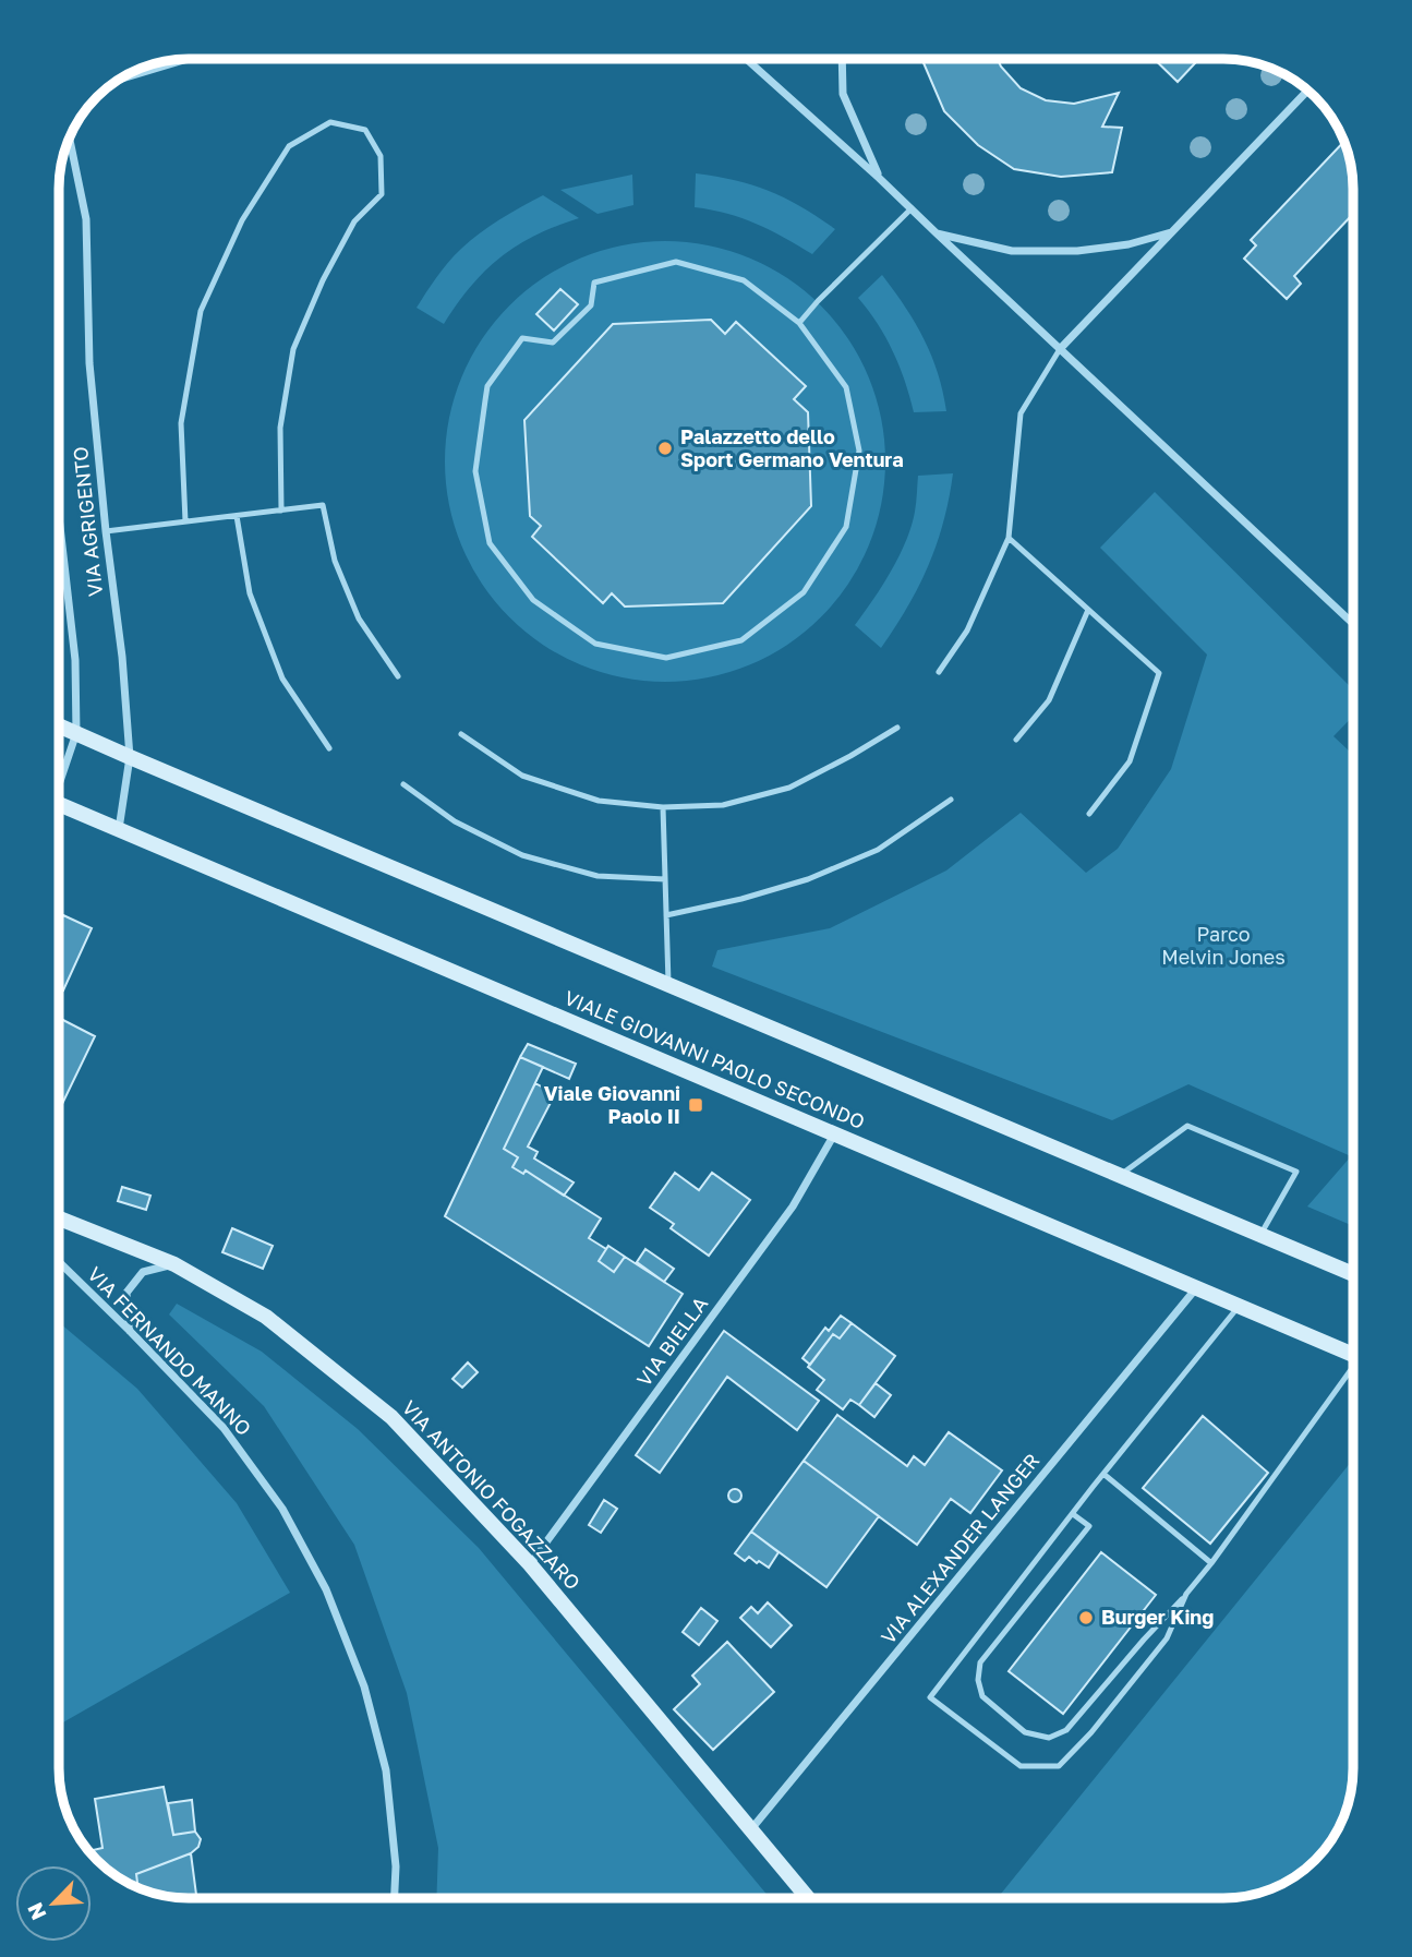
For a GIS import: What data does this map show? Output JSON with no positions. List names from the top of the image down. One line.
{"streets":{"main road":["VIALE GIOVANNI PAOLO SECONDO","VIA ANTONIO FOGAZZARO"],"street":["VIA AGRIGENTO","VIA BIELLA","VIA FERNANDO MANNO","VIA ALEXANDER LANGER"]},"crossings":[["VIA AGRIGENTO","VIALE GIOVANNI PAOLO SECONDO"],["VIALE GIOVANNI PAOLO SECONDO","VIA BIELLA"],["VIALE GIOVANNI PAOLO SECONDO","VIA ALEXANDER LANGER"],["VIA BIELLA","VIA ANTONIO FOGAZZARO"],["VIA ANTONIO FOGAZZARO","VIA ALEXANDER LANGER"]],"parks":["Parco Melvin Jones"],"places":{"other":["Palazzetto dello Sport Germano Ventura","Burger King"],"transit":["Viale Giovanni Paolo II"]},"north":"bottom left"}
